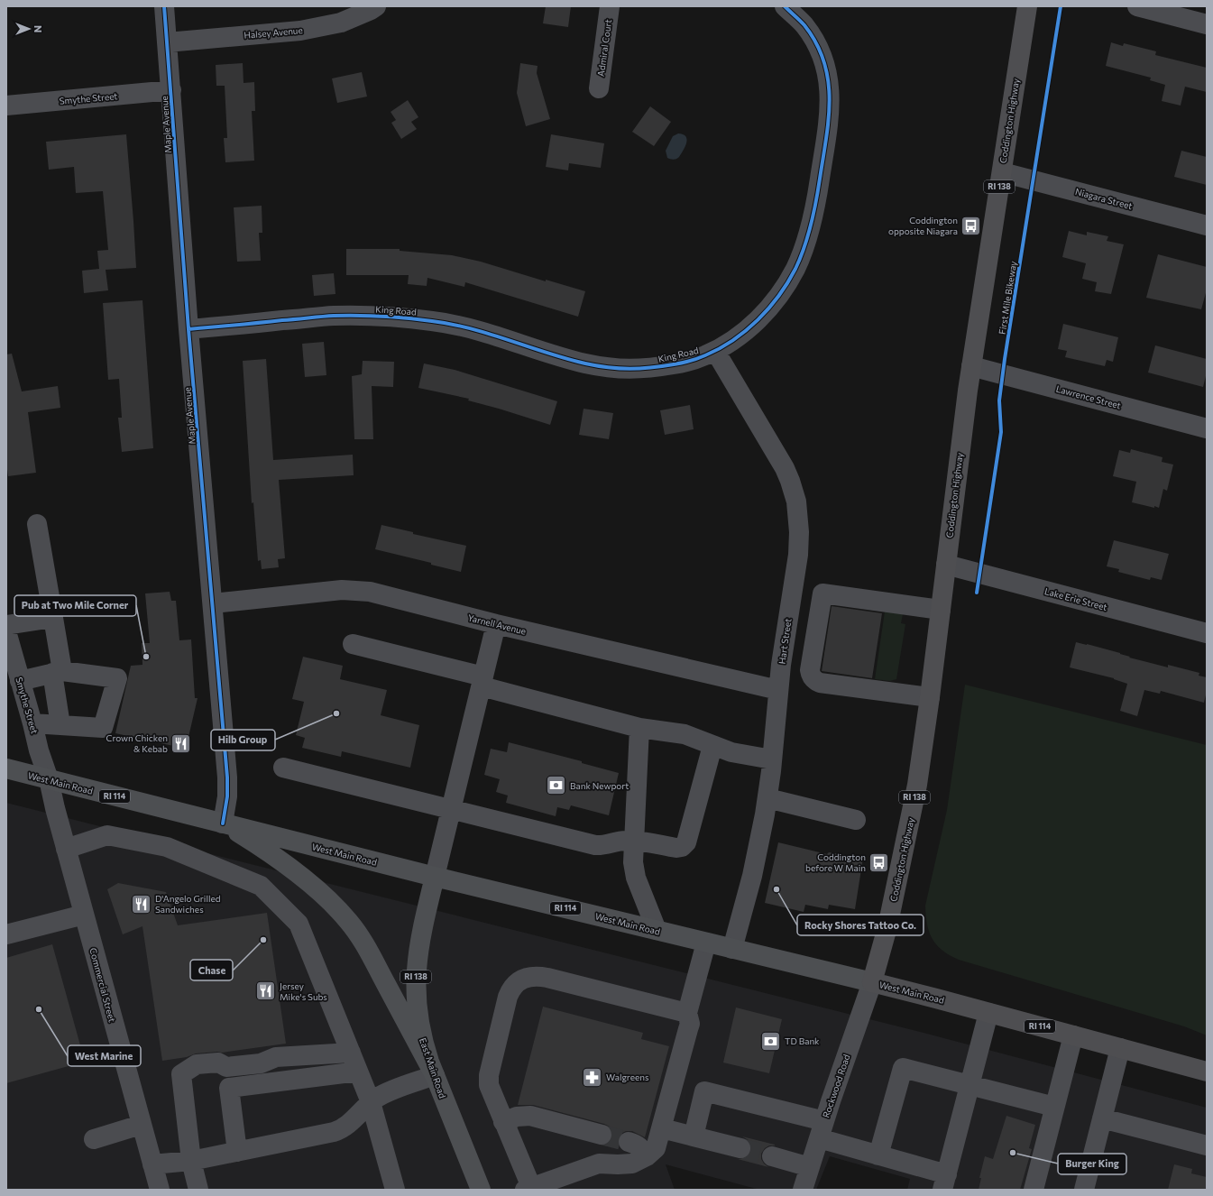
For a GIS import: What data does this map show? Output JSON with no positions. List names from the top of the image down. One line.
{"streets":{"highway":["Coddington Highway","RI 138","West Main Road","RI 114"],"main road":["East Main Road"],"street":["Halsey Avenue","Admiral Court","Smythe Street","Maple Avenue","Niagara Street","King Road","Lawrence Street","Lake Erie Street","Yarnell Avenue","Hart Street","Commercial Street","Rockwood Road"],"cycle path":["First Mile Bikeway"]},"crossings":[["Halsey Avenue","Maple Avenue"],["Smythe Street","Maple Avenue"],["Smythe Street","West Main Road"],["Smythe Street","Commercial Street"],["Coddington Highway","Niagara Street"],["Coddington Highway","Lawrence Street"],["Coddington Highway","Lake Erie Street"],["Coddington Highway","West Main Road"],["Coddington Highway","Rockwood Road"],["Maple Avenue","King Road"],["Maple Avenue","Yarnell Avenue"],["Maple Avenue","West Main Road"],["King Road","Hart Street"],["Yarnell Avenue","Hart Street"],["Hart Street","West Main Road"],["West Main Road","Commercial Street"],["West Main Road","East Main Road"],["West Main Road","Rockwood Road"]],"places":{"bus stop":["Coddington opposite Niagara","Coddington before W Main"],"other":["Pub at Two Mile Corner","Hilb Group","Rocky Shores Tattoo Co.","Chase","West Marine","Burger King"],"restaurant":["Crown Chicken & Kebab","D'Angelo Grilled Sandwiches","Jersey Mike's Subs"],"bank":["Bank Newport","TD Bank"],"pharmacy":["Walgreens"]},"north":"right"}
